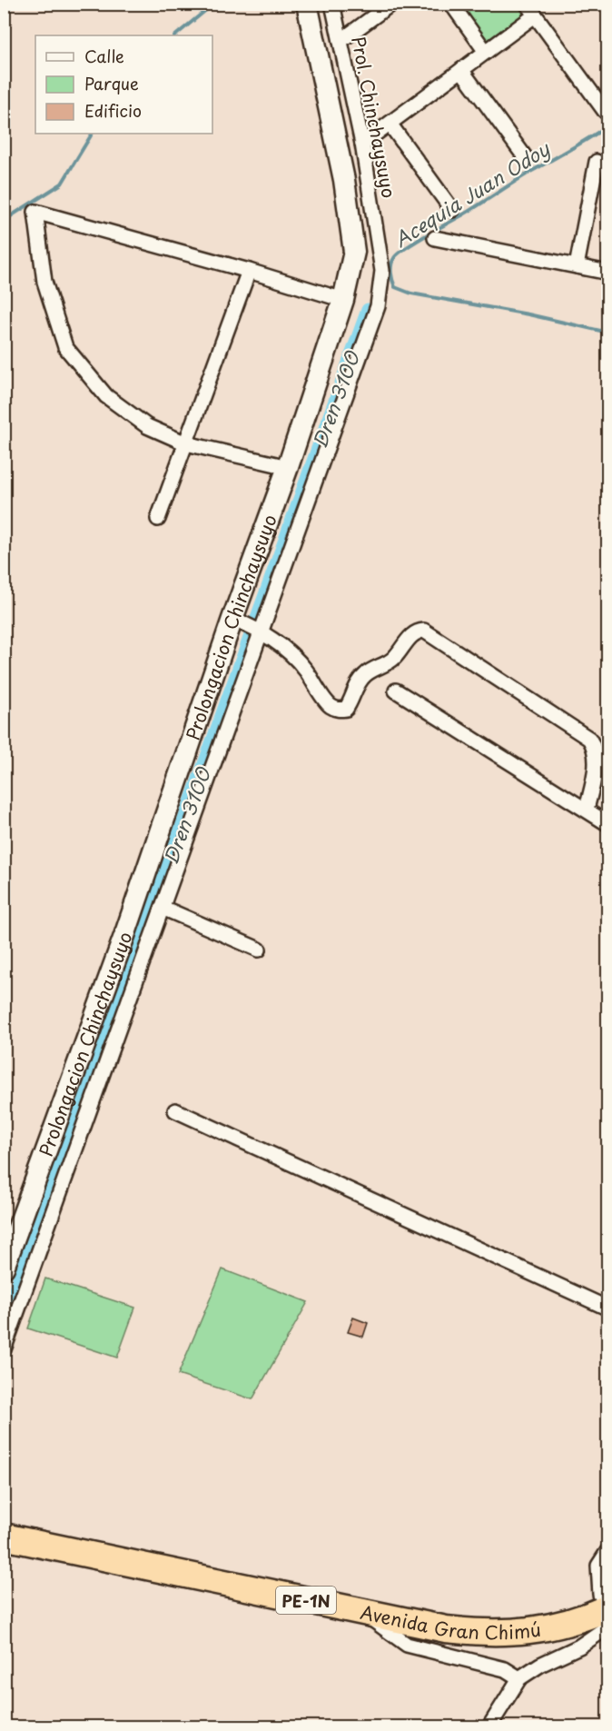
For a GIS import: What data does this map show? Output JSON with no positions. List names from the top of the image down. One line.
{"streets":{"highway":["PE-1N","Avenida Gran Chimú"],"street":["Prol. Chinchaysuyo","Prolongacion Chinchaysuyo"]},"water":["Acequia Juan Odoy","Dren 3100"],"legend":["Calle","Parque","Edificio"]}
